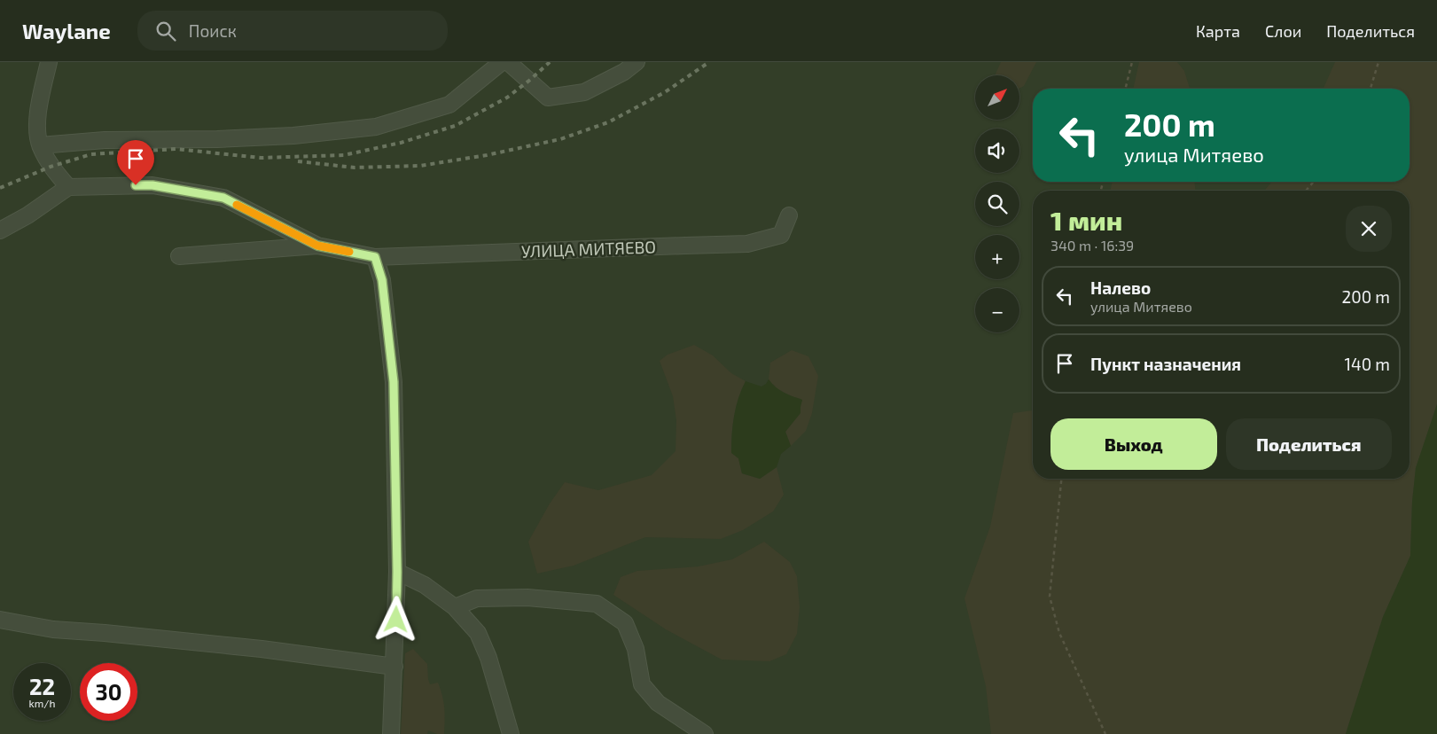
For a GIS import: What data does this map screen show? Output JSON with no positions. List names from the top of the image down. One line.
{"streets":{"street":["УЛИЦА МИТЯЕВО"]},"north":"top right","page":{"header":"Waylane","search":"Поиск","nav":["Карта","Слои","Поделиться"],"map_buttons":["+","−"],"turn":["200 m","улица Митяево"],"heading":["1 мин","340 m · 16:39"],"list":[{"name":"Налево","note":"улица Митяево","value":"200 m"},{"name":"Пункт назначения","value":"140 m"}],"buttons":["Выход","Поделиться"],"speed":"22 km/h","limit":"30"}}
